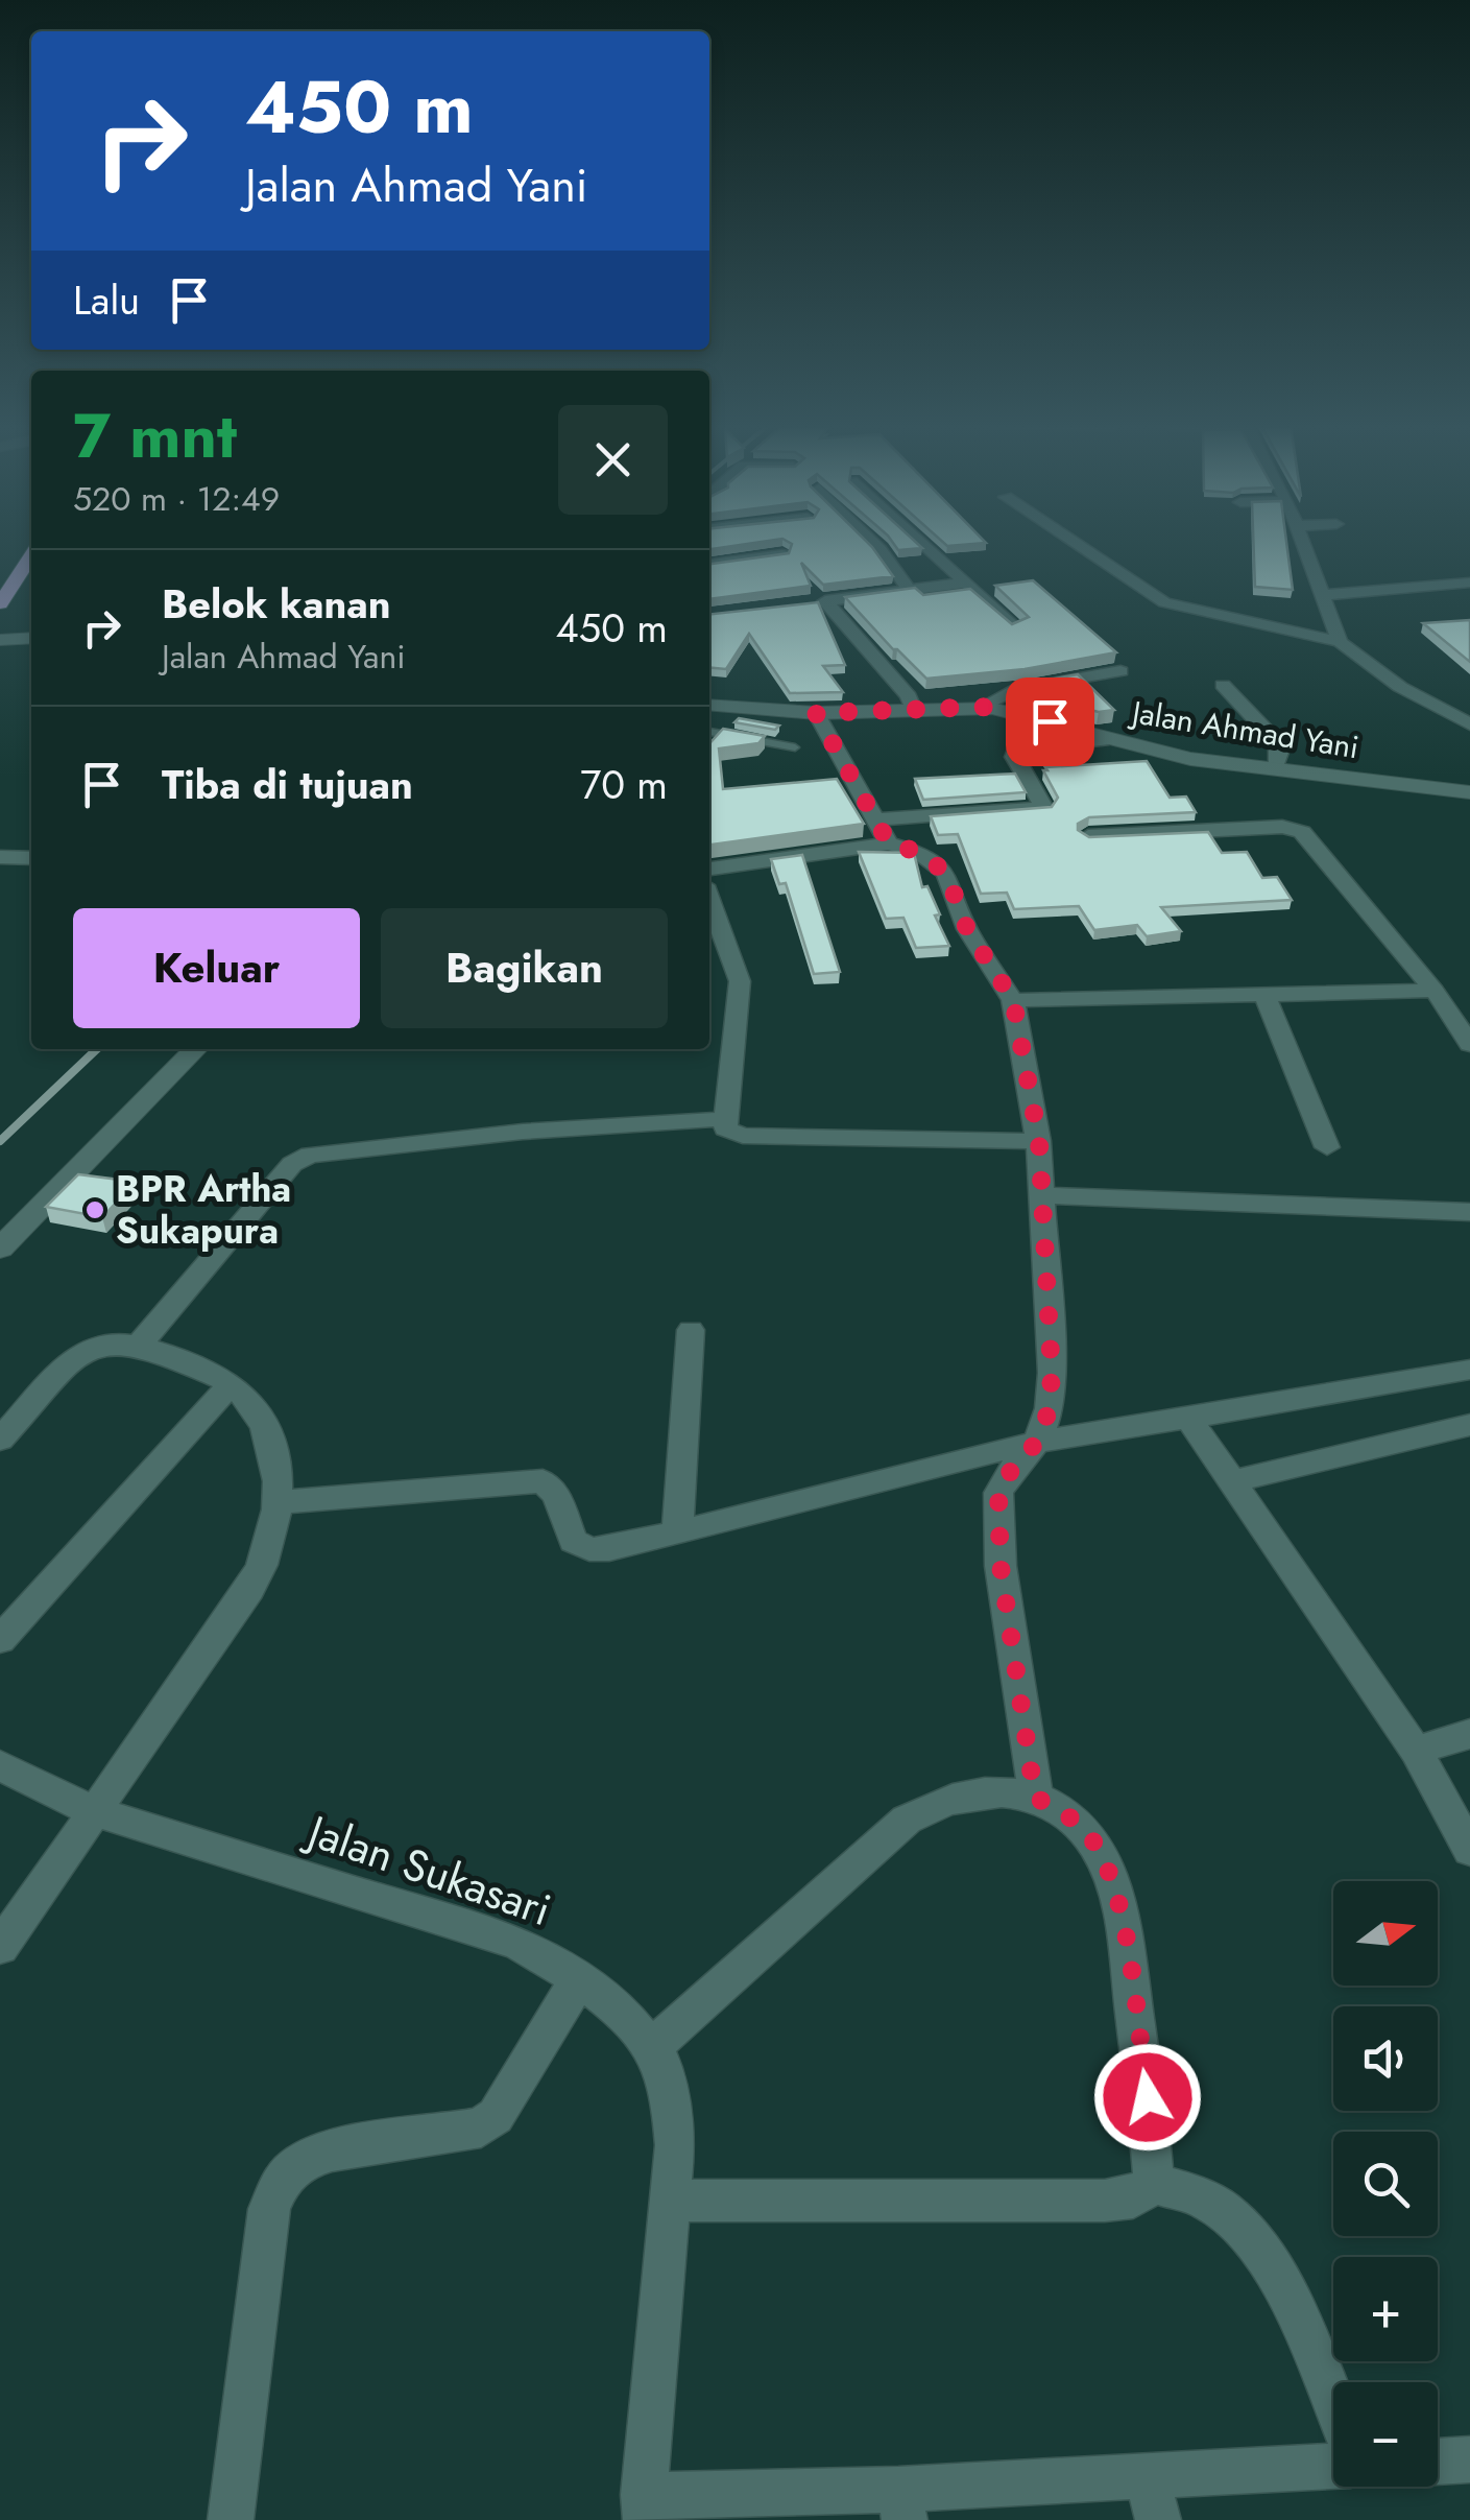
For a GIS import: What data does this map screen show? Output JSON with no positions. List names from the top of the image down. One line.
{"streets":{"street":["Jalan Ahmad Yani","Jalan Sukasari"]},"places":["BPR Artha Sukapura"],"north":"right","page":{"turn":["450 m","Jalan Ahmad Yani"],"then":"Lalu","heading":["7 mnt","520 m · 12:49"],"list":[{"name":"Belok kanan","note":"Jalan Ahmad Yani","value":"450 m"},{"name":"Tiba di tujuan","value":"70 m"}],"buttons":["Keluar","Bagikan"],"map_buttons":["+","−"]}}
